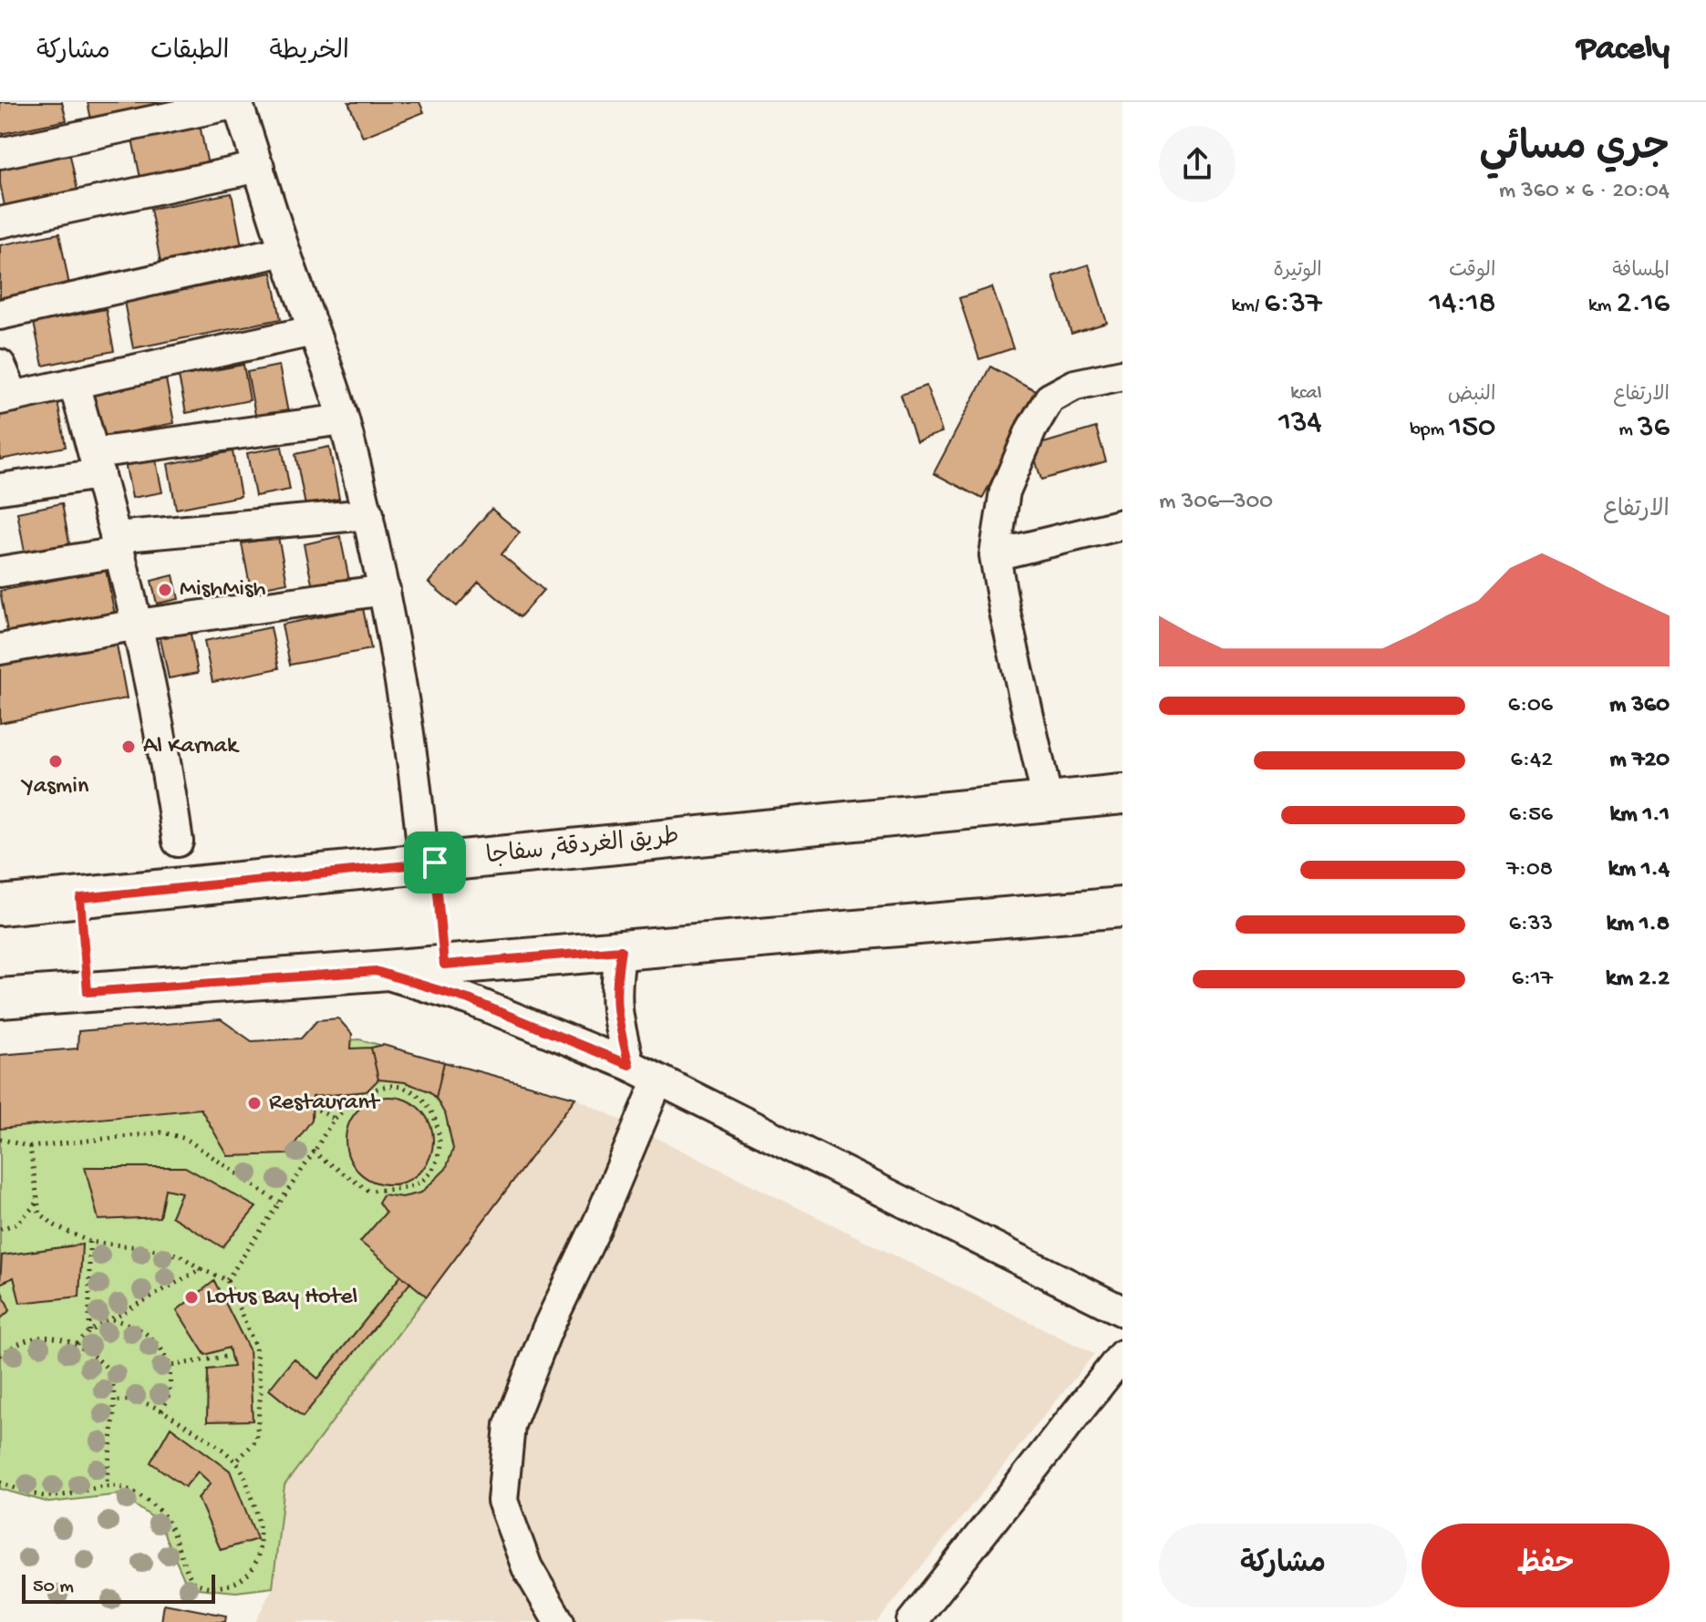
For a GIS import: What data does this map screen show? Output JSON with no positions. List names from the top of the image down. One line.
{"streets":{"main road":["طريق الغردقة, سفاجا"]},"places":["MishMish","Al Karnak","Yasmin","Restaurant","Lotus Bay Hotel"],"scale_bar":"50 m","page":{"header":"Pacely","nav":["الخريطة","الطبقات","مشاركة"],"heading":["جري مسائي","20:04 · 6 × 360 m"],"stats":[["المسافة","2.16 km"],["الوقت","14:18"],["الوتيرة","6:37 /km"],["الارتفاع","36 m"],["النبض","150 bpm"],["kcal","134"]],"chart":["الارتفاع","300–306 m"],"list":[{"name":"360 m","note":"6:06"},{"name":"720 m","note":"6:42"},{"name":"1.1 km","note":"6:56"},{"name":"1.4 km","note":"7:08"},{"name":"1.8 km","note":"6:33"},{"name":"2.2 km","note":"6:17"}],"buttons":["حفظ","مشاركة"],"scale":"50 m"}}
